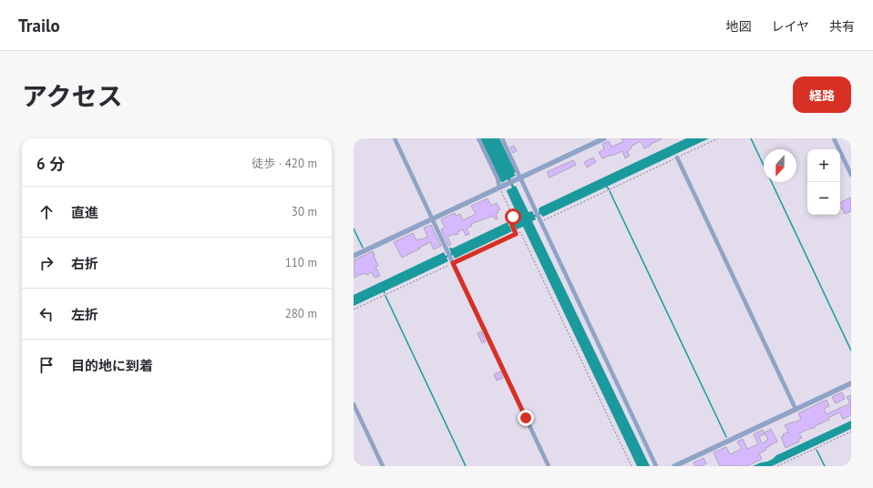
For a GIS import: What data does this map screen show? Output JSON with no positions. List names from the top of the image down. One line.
{"north":"bottom","page":{"header":"Trailo","nav":["地図","レイヤ","共有"],"title":"アクセス","buttons":"経路","heading":["6 分","徒歩 · 420 m"],"map_buttons":["+","−"],"list":[["直進","30 m"],["右折","110 m"],["左折","280 m"],"目的地に到着"]}}
